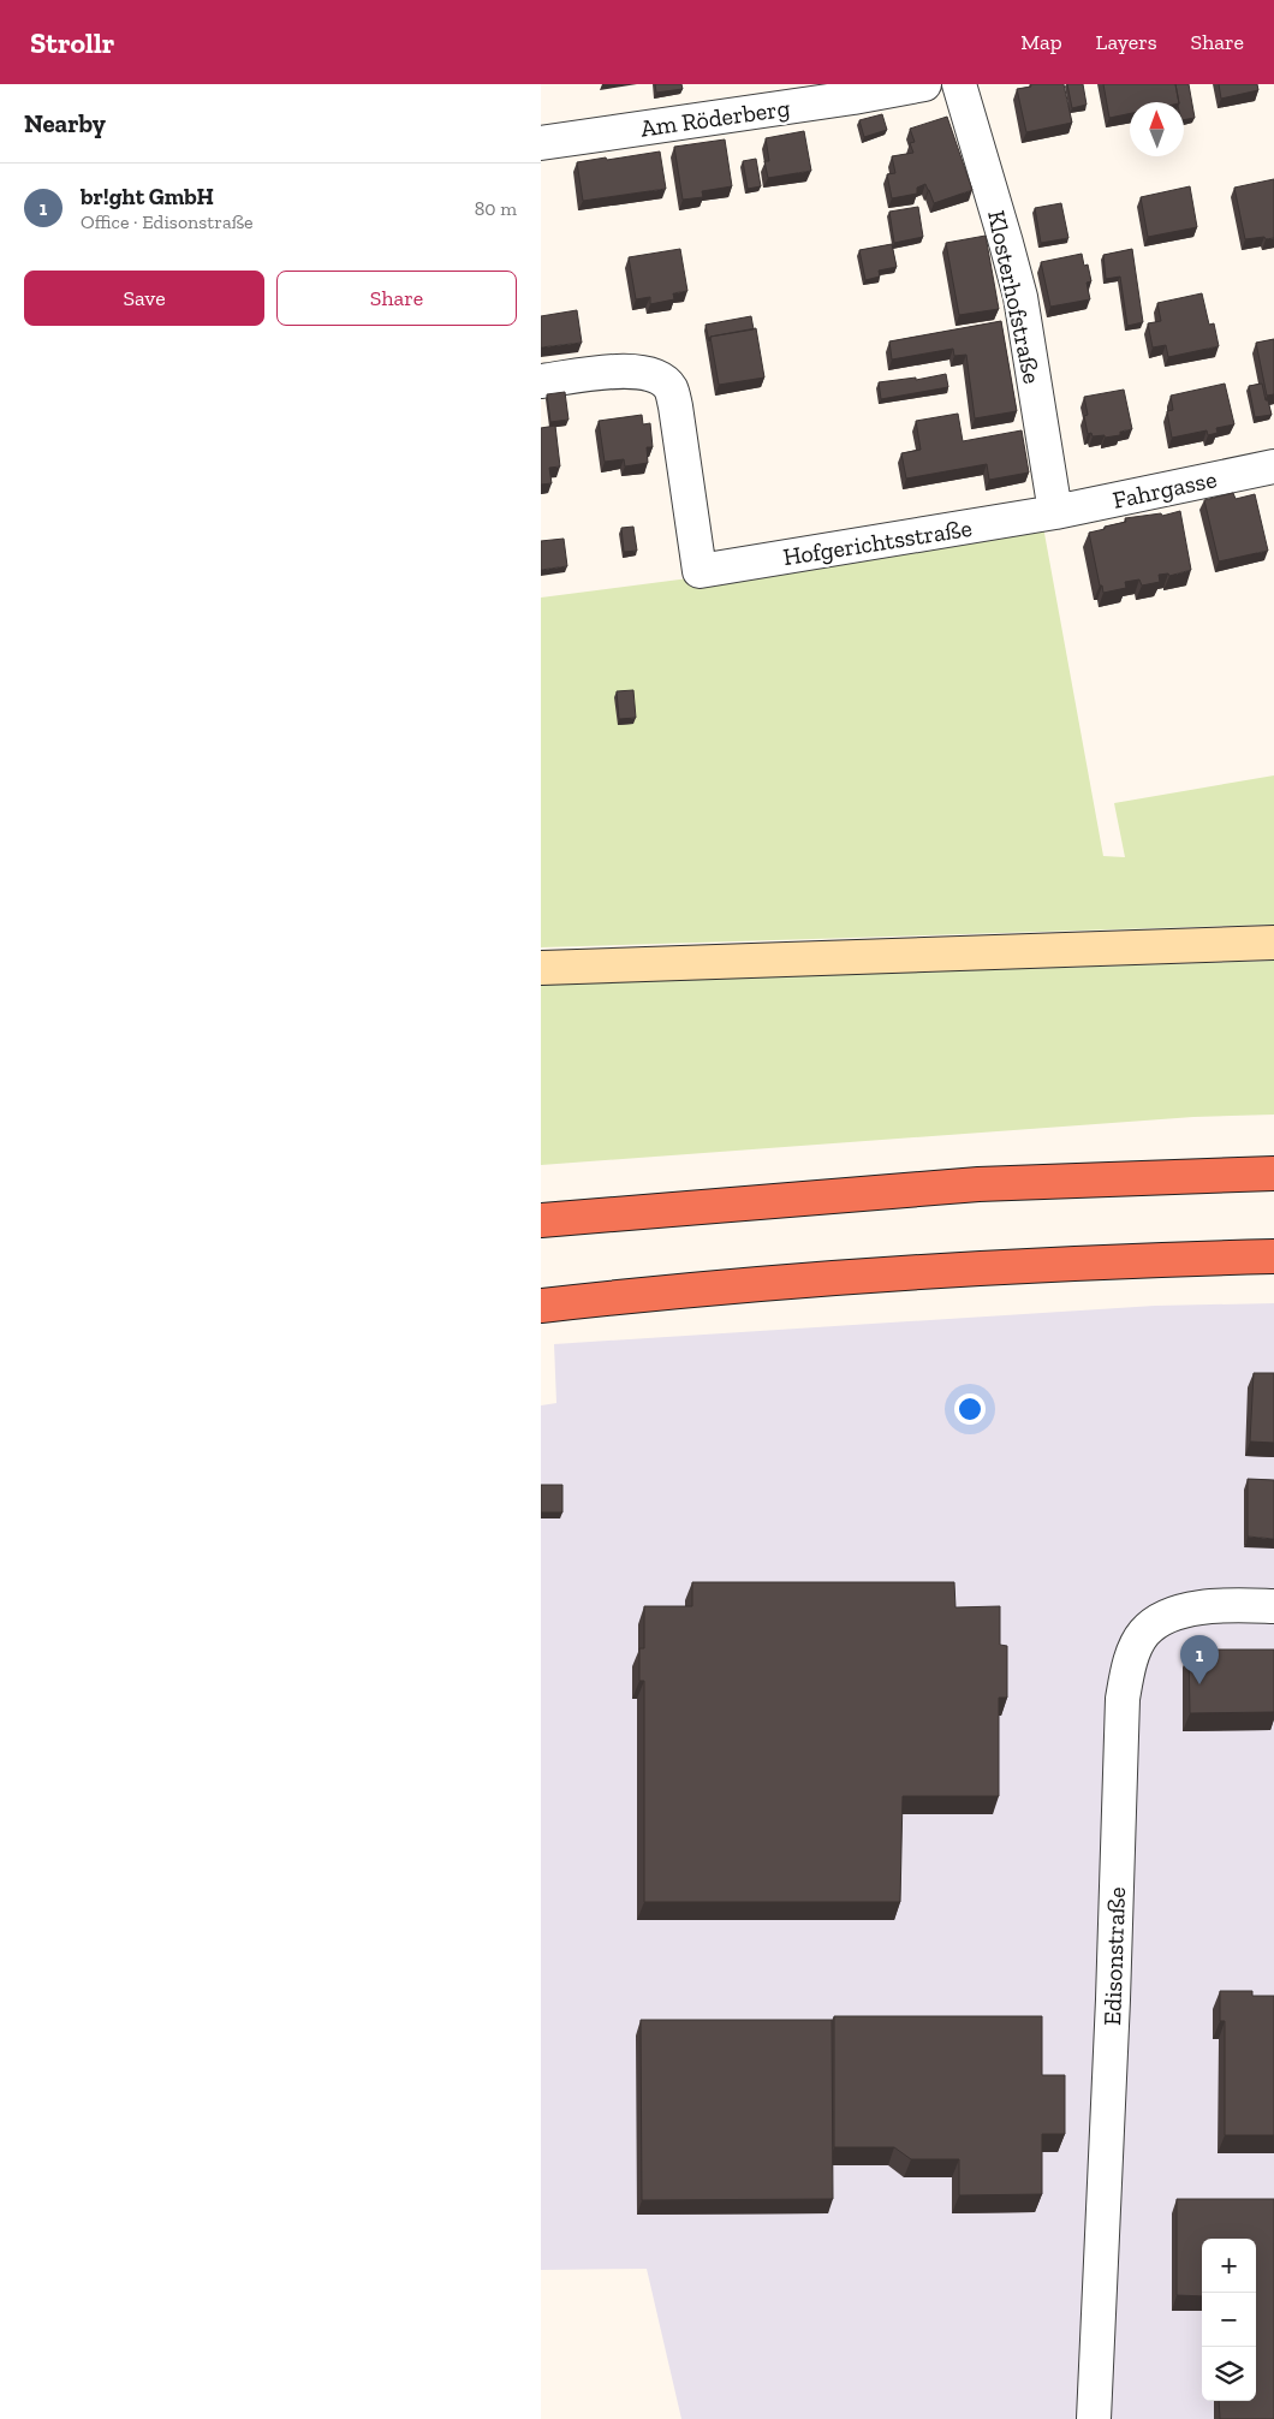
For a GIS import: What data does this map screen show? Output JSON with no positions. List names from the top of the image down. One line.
{"streets":{"street":["Am Röderberg","Klosterhofstraße","Fahrgasse","Hofgerichtsstraße","Edisonstraße"]},"crossings":[["Klosterhofstraße","Fahrgasse"],["Klosterhofstraße","Hofgerichtsstraße"],["Fahrgasse","Hofgerichtsstraße"]],"north":"top","page":{"header":"Strollr","nav":["Map","Layers","Share"],"heading":"Nearby","list":[{"mark":"1","name":"br!ght GmbH","note":"Office · Edisonstraße","value":"80 m"}],"buttons":["Save","Share"],"pins":"1","map_buttons":["+","−"]}}
